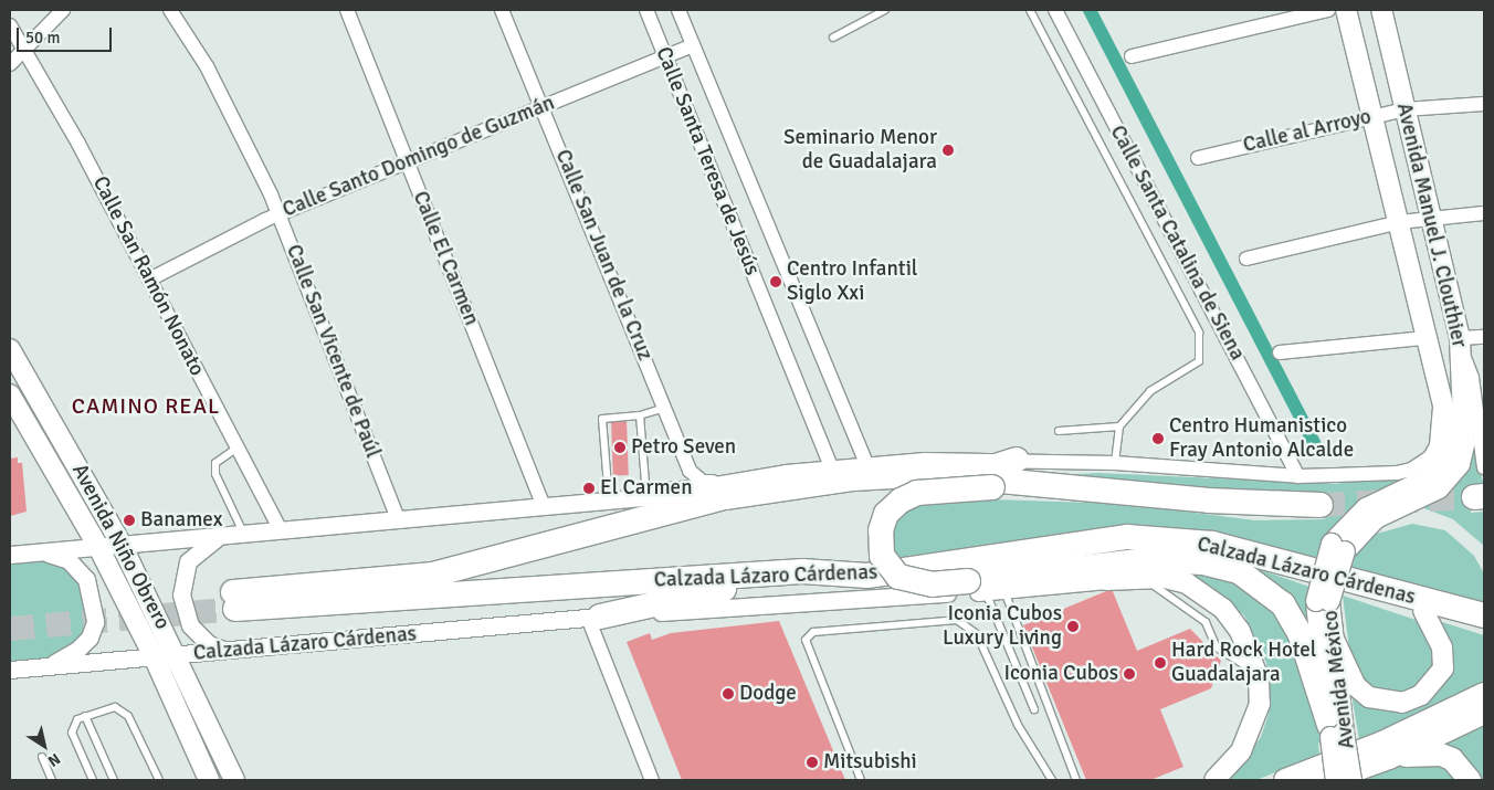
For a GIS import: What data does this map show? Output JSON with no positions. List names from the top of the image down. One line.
{"streets":{"highway":["Calzada Lázaro Cárdenas"],"main road":["Avenida Manuel J. Clouthier","Avenida Niño Obrero","Avenida México"],"street":["Calle al Arroyo","Calle Santo Domingo de Guzmán","Calle Santa Teresa de Jesús","Calle Santa Catalina de Siena","Calle San Juan de la Cruz","Calle El Carmen","Calle San Ramón Nonato","Calle San Vicente de Paúl"]},"crossings":[["Calle al Arroyo","Avenida Manuel J. Clouthier"],["Calle Santo Domingo de Guzmán","Calle Santa Teresa de Jesús"],["Calle Santo Domingo de Guzmán","Calle San Juan de la Cruz"],["Calle Santo Domingo de Guzmán","Calle El Carmen"],["Calle Santo Domingo de Guzmán","Calle San Ramón Nonato"],["Calle Santo Domingo de Guzmán","Calle San Vicente de Paúl"],["Avenida Manuel J. Clouthier","Avenida México"],["Avenida Niño Obrero","Calzada Lázaro Cárdenas"]],"districts":["CAMINO REAL"],"places":["Seminario Menor de Guadalajara","Centro Infantil Siglo Xxi","Centro Humanistico Fray Antonio Alcalde","Petro Seven","El Carmen","Banamex","Iconia Cubos Luxury Living","Hard Rock Hotel Guadalajara","Iconia Cubos","Dodge","Mitsubishi"],"scale_bar":"50 m","north":"bottom right"}
